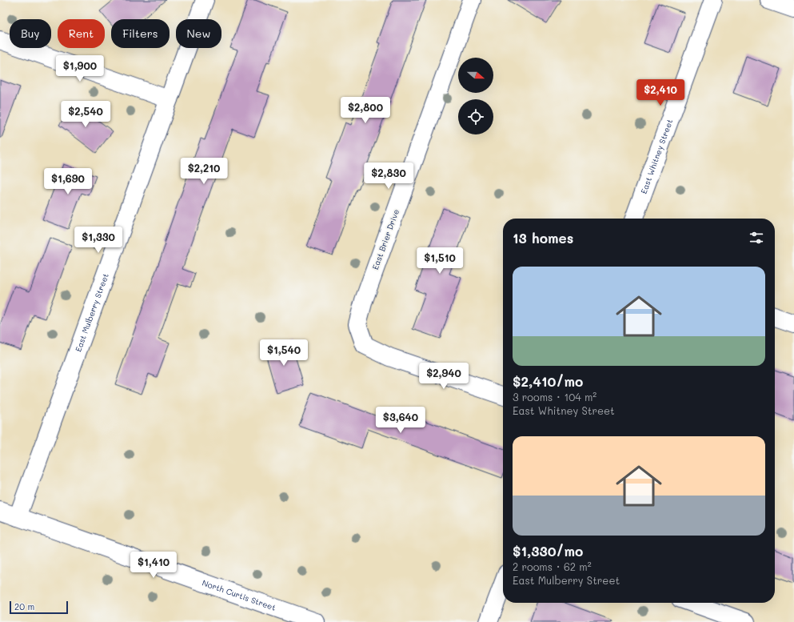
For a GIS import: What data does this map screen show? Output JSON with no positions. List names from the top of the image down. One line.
{"streets":{"street":["East Whitney Street","East Brier Drive","East Mulberry Street","North Curtis Street"]},"crossings":[["East Mulberry Street","North Curtis Street"]],"scale_bar":"20 m","north":"right","page":{"chip":["Buy","Rent","Filters","New"],"price":["$1,900","$2,410","$2,800","$2,540","$2,210","$2,830","$1,690","$1,330","$1,510","$1,540","$2,940","$3,640","$1,410"],"heading":"13 homes","list":[{"name":"$2,410/mo","note":"3 rooms · 104 m² · East Whitney Street"},{"name":"$1,330/mo","note":"2 rooms · 62 m² · East Mulberry Street"}],"scale":"20 m"}}
